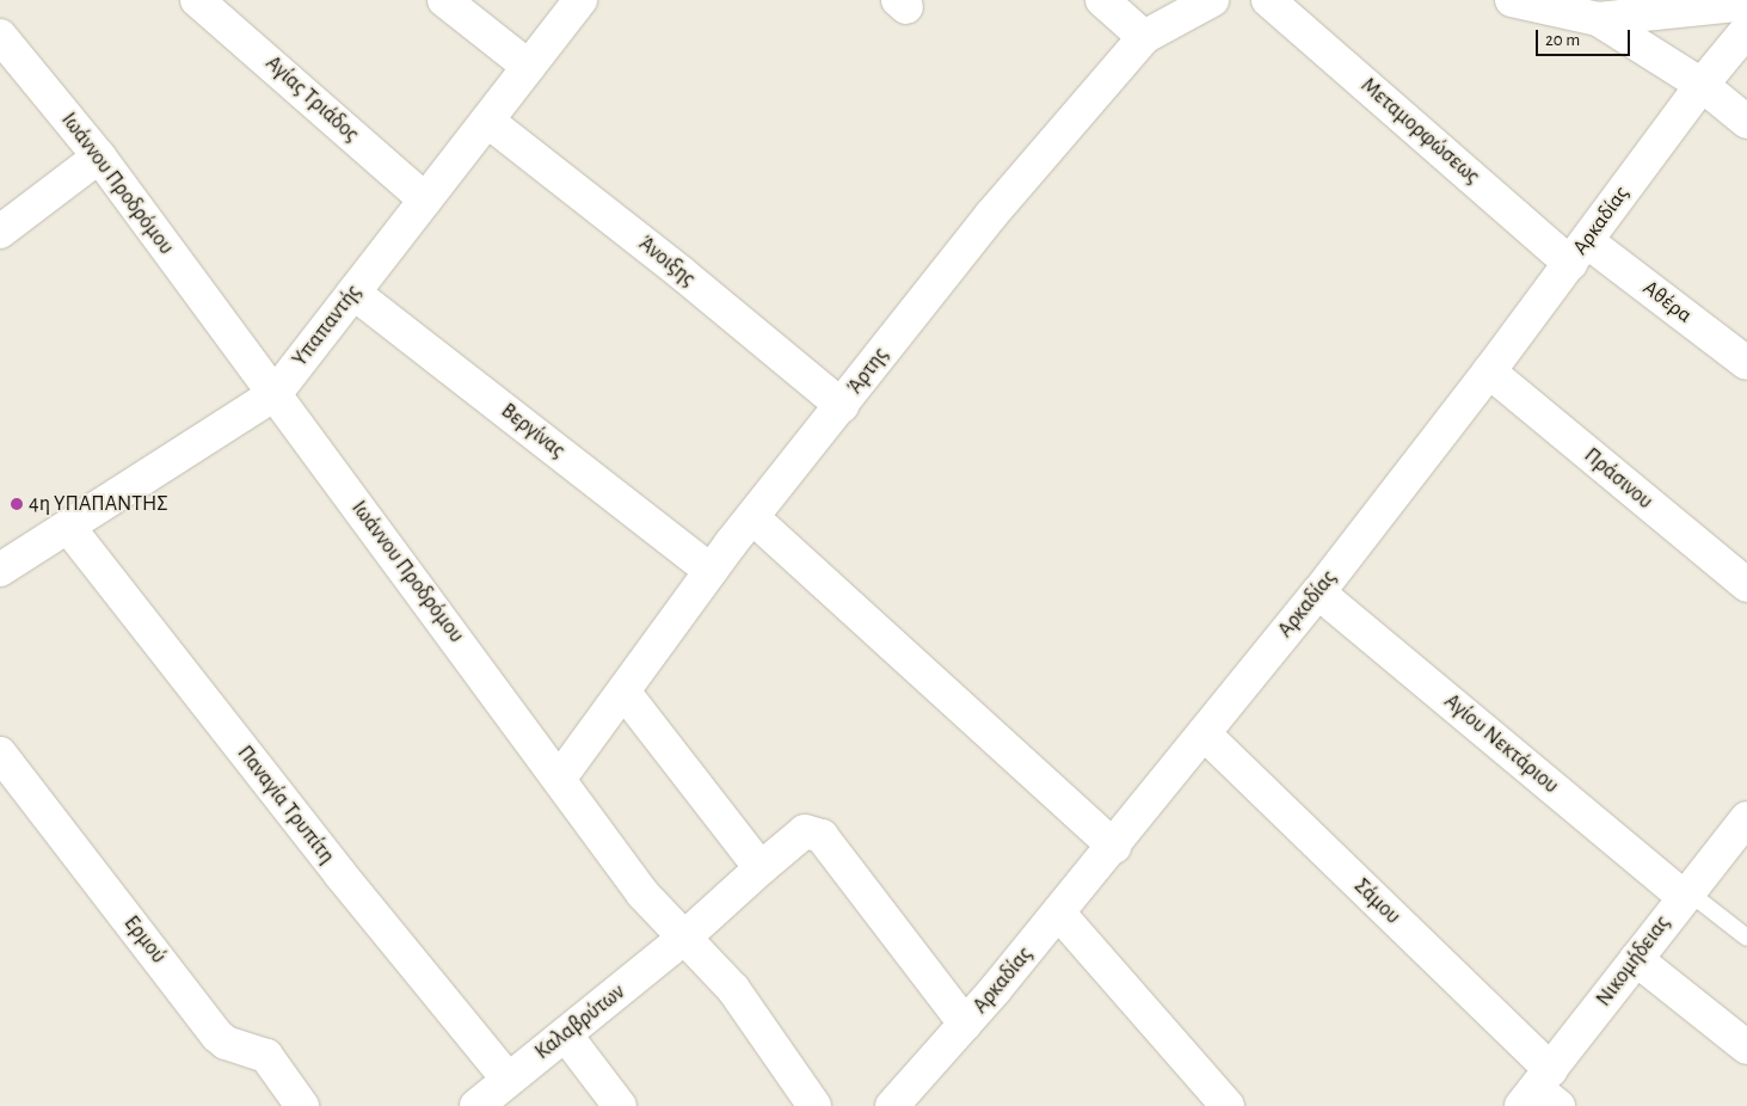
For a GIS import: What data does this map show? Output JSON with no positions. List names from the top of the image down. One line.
{"streets":{"street":["Αγίας Τριάδος","Μεταμορφώσεως","Ιωάννου Προδρόμου","Αρκαδίας","Άνοιξης","Αθέρα","Υπαπαντής","Άρτης","Βεργίνας","Πράσινου","Αγίου Νεκτάριου","Παναγία Τρυπίτη","Σάμου","Ερμού","Νικομήδειας","Καλαβρύτων"]},"crossings":[["Αγίας Τριάδος","Υπαπαντής"],["Μεταμορφώσεως","Αρκαδίας"],["Μεταμορφώσεως","Αθέρα"],["Ιωάννου Προδρόμου","Υπαπαντής"],["Ιωάννου Προδρόμου","Άρτης"],["Ιωάννου Προδρόμου","Καλαβρύτων"],["Αρκαδίας","Αθέρα"],["Αρκαδίας","Πράσινου"],["Αρκαδίας","Αγίου Νεκτάριου"],["Αρκαδίας","Σάμου"],["Αρκαδίας","Καλαβρύτων"],["Άνοιξης","Υπαπαντής"],["Άνοιξης","Άρτης"],["Υπαπαντής","Βεργίνας"],["Υπαπαντής","Παναγία Τρυπίτη"],["Άρτης","Βεργίνας"],["Αγίου Νεκτάριου","Νικομήδειας"],["Παναγία Τρυπίτη","Καλαβρύτων"],["Σάμου","Νικομήδειας"]],"places":["4η ΥΠΑΠΑΝΤΗΣ"],"scale_bar":"20 m"}
